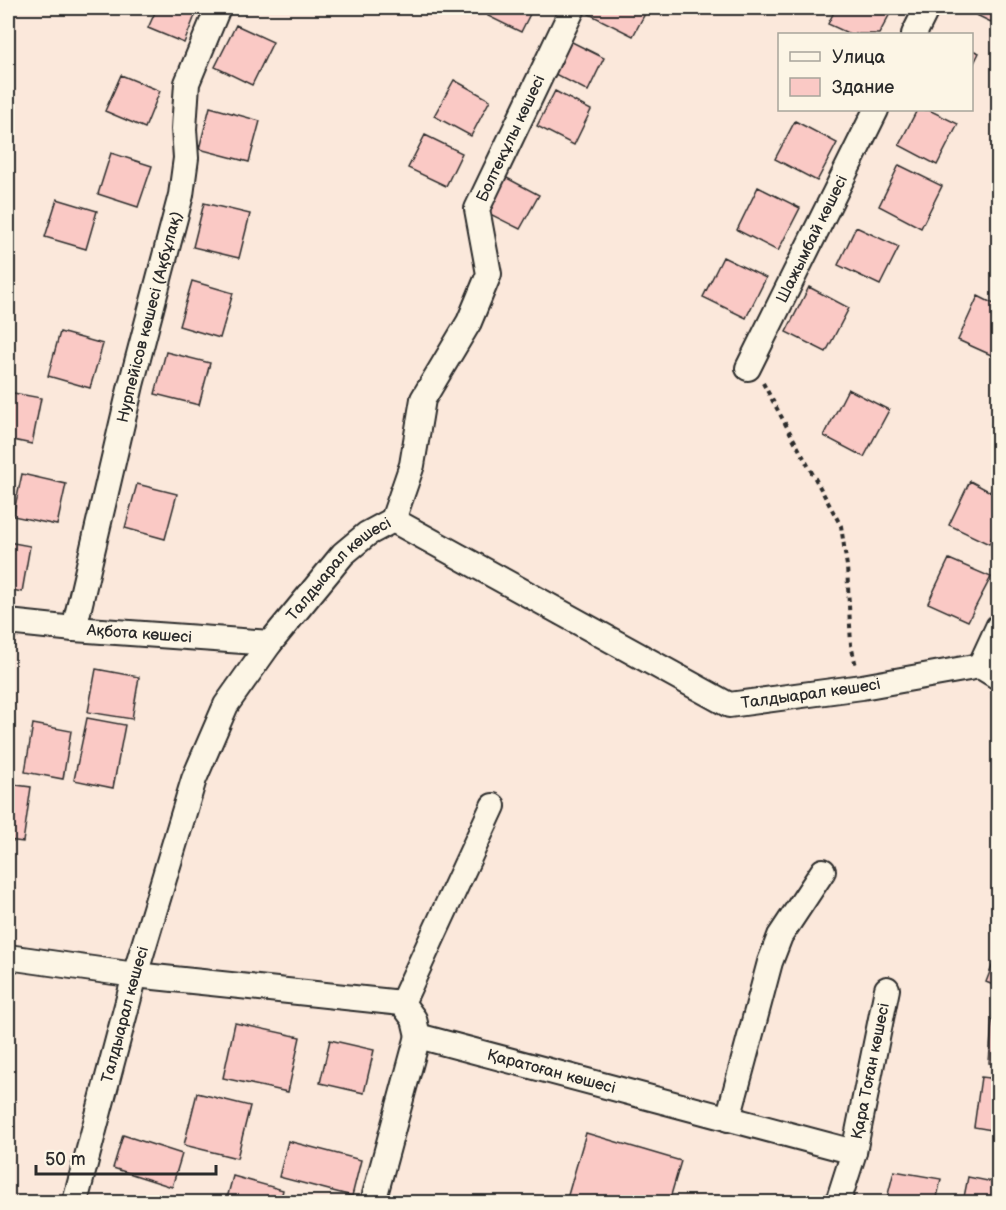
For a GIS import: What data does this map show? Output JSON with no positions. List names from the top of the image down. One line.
{"streets":{"street":["Болтекұлы көшесі","Шажымбай көшесі","Нурпейісов көшесі (Ақбұлақ)","Талдыарал көшесі","Ақбота көшесі","Қара Тоған көшесі","Қаратоған көшесі"]},"crossings":[["Болтекұлы көшесі","Талдыарал көшесі"],["Нурпейісов көшесі (Ақбұлақ)","Ақбота көшесі"],["Талдыарал көшесі","Ақбота көшесі"],["Қара Тоған көшесі","Қаратоған көшесі"]],"legend":["Улица","Здание"],"scale_bar":"50 m"}
